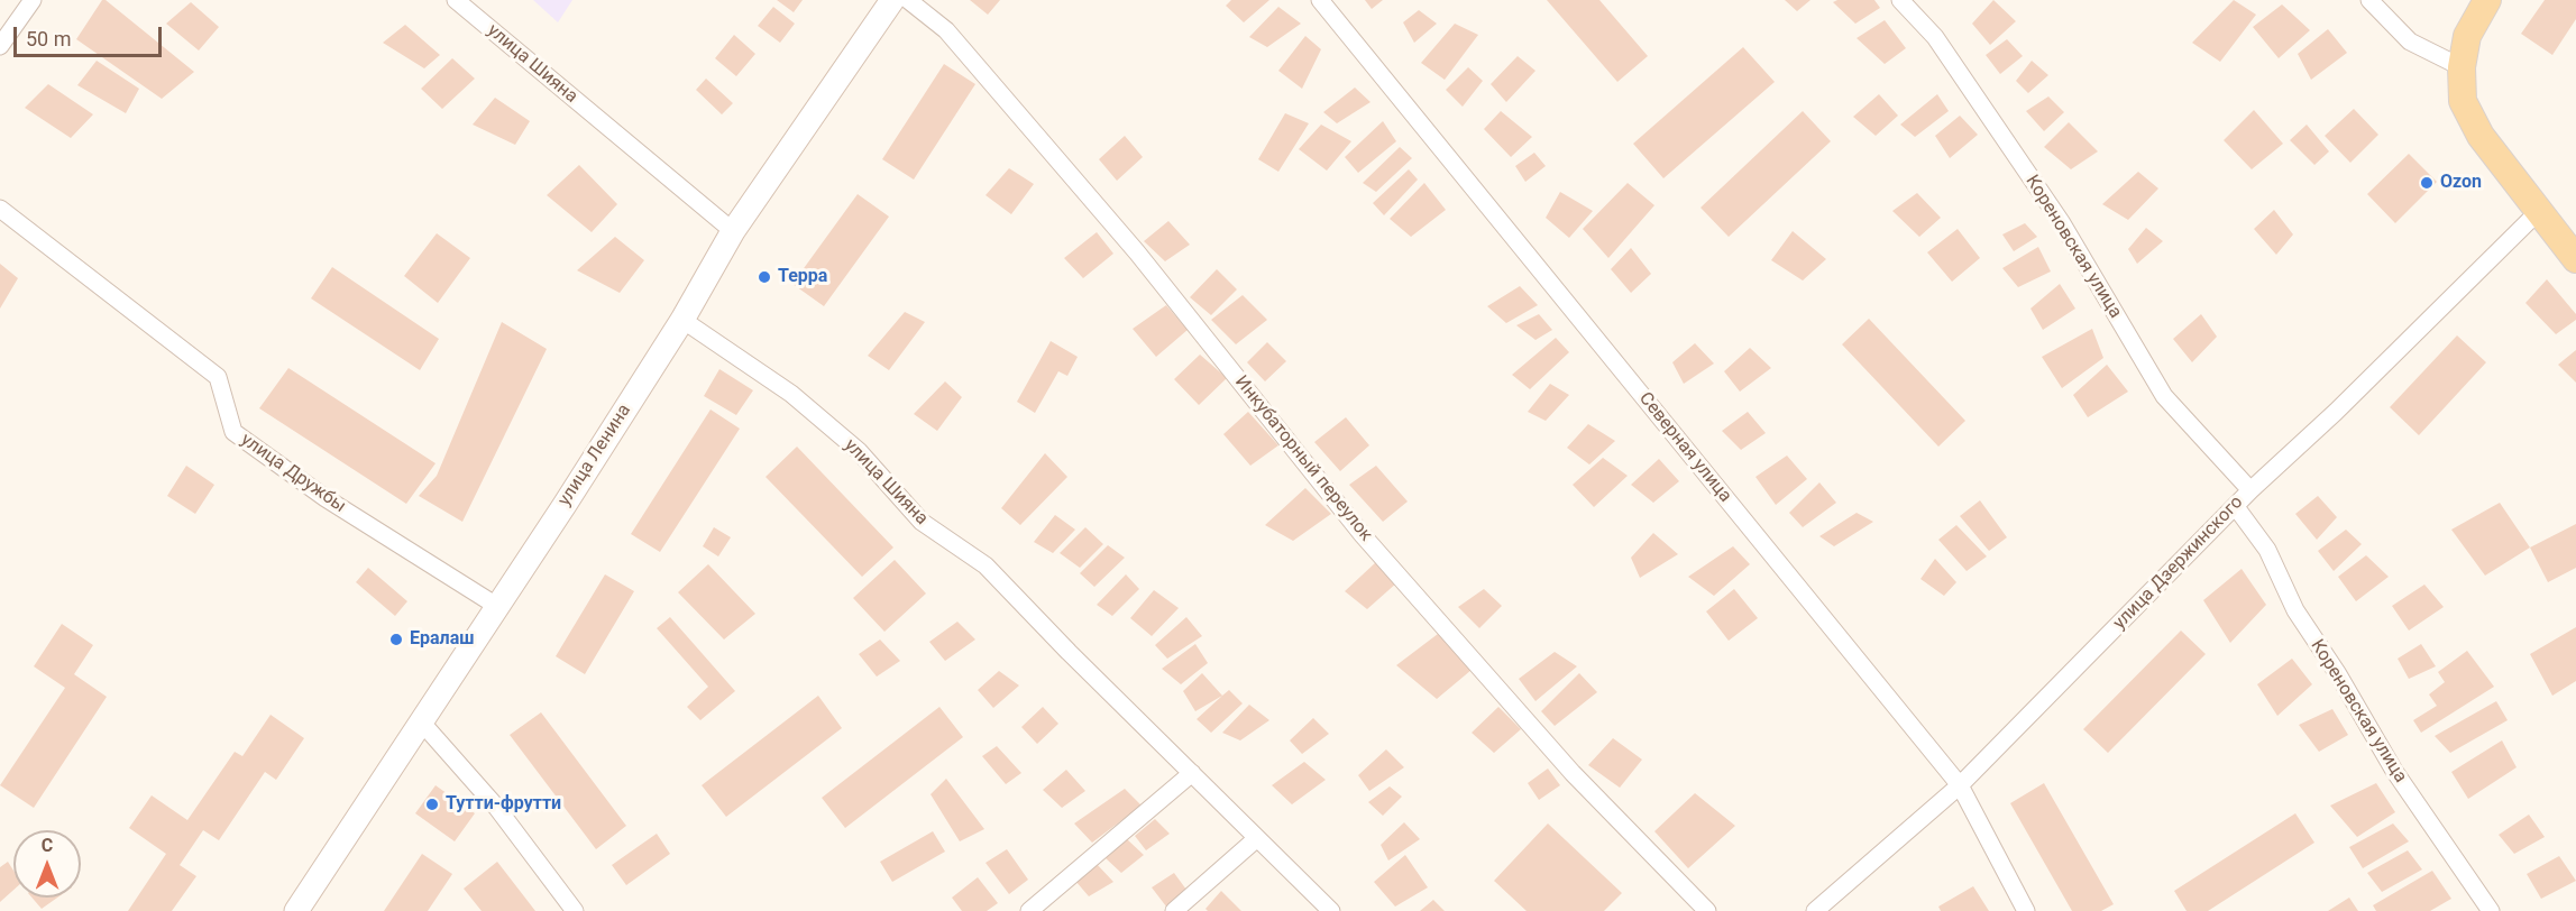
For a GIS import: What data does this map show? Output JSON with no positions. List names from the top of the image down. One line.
{"streets":{"main road":["улица Ленина"],"street":["улица Шияна","Кореновская улица","Северная улица","Инкубаторный переулок","улица Дружбы","улица Дзержинского"]},"crossings":[["улица Шияна","улица Ленина"],["Кореновская улица","улица Дзержинского"],["Северная улица","улица Дзержинского"],["улица Ленина","улица Дружбы"]],"places":["Ozon","Терра","Ералаш","Тутти-фрутти"],"scale_bar":"50 m","north":"top"}
